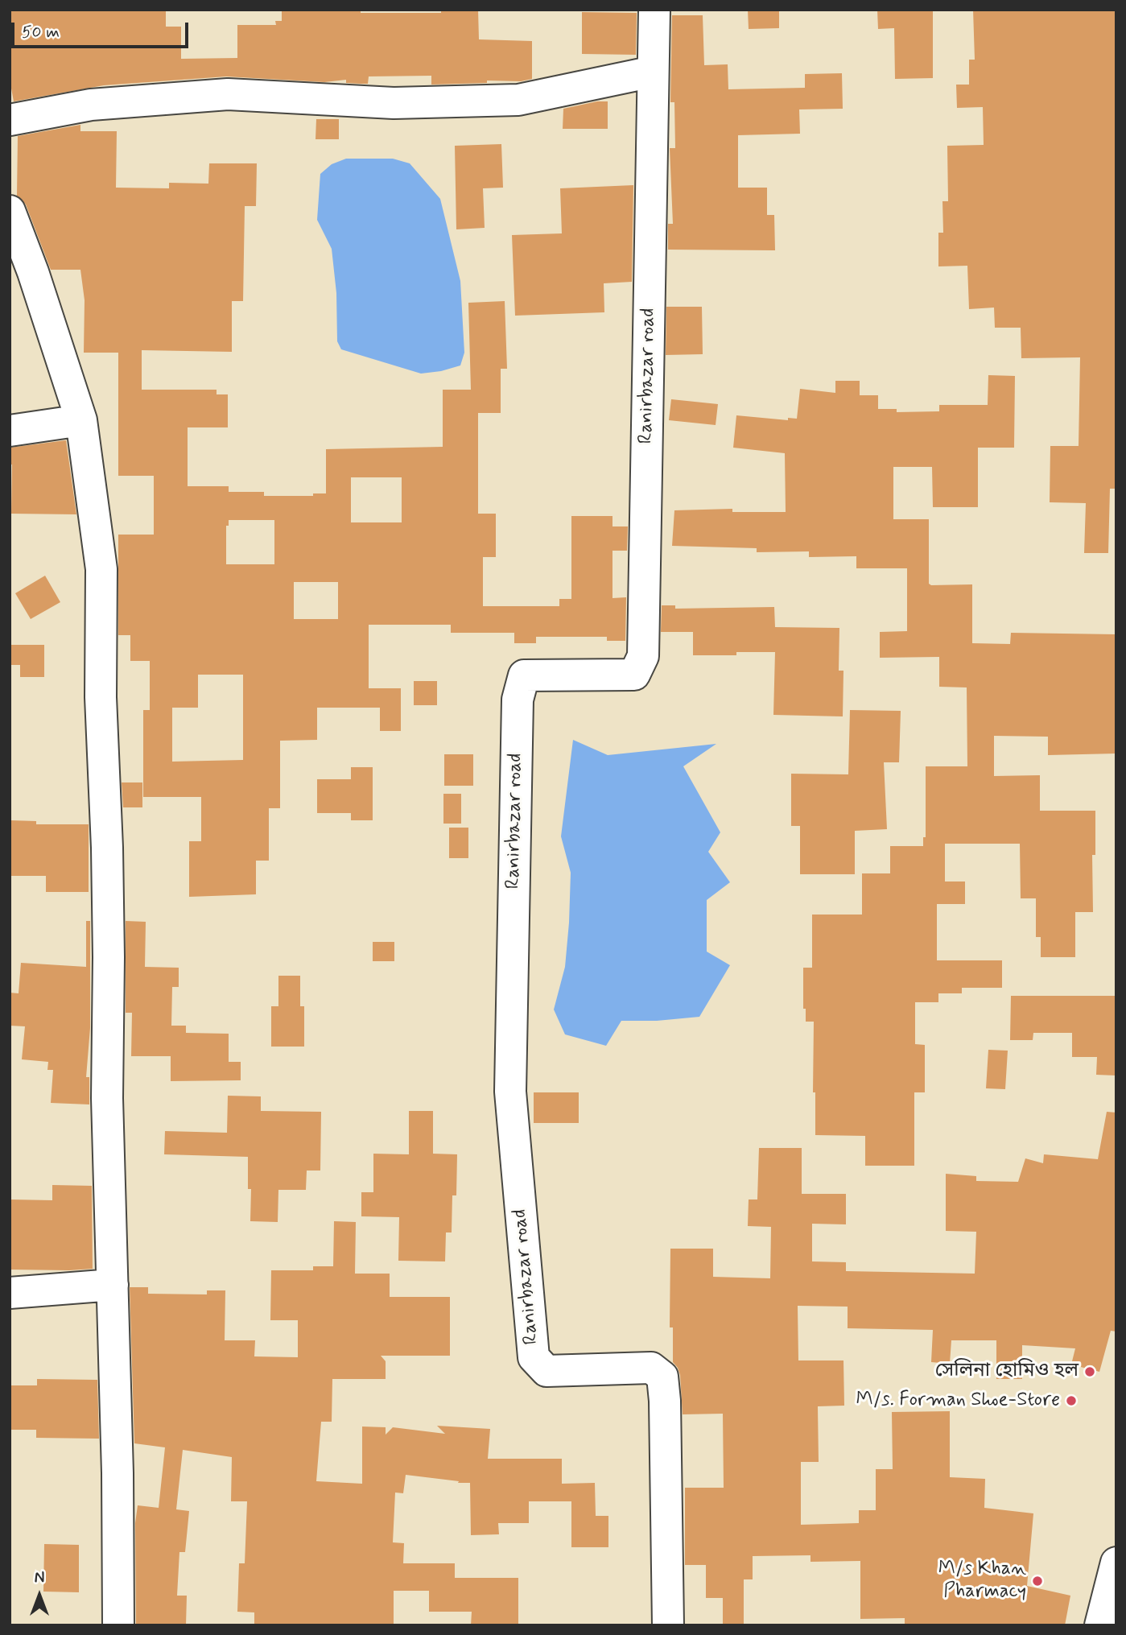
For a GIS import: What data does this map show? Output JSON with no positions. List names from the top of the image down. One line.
{"streets":{"street":["Ranirbazar road"]},"places":["সেলিনা হোমিও হল","M/s. Forman Shoe-Store","M/s Khan Pharmacy"],"scale_bar":"50 m","north":"top"}
